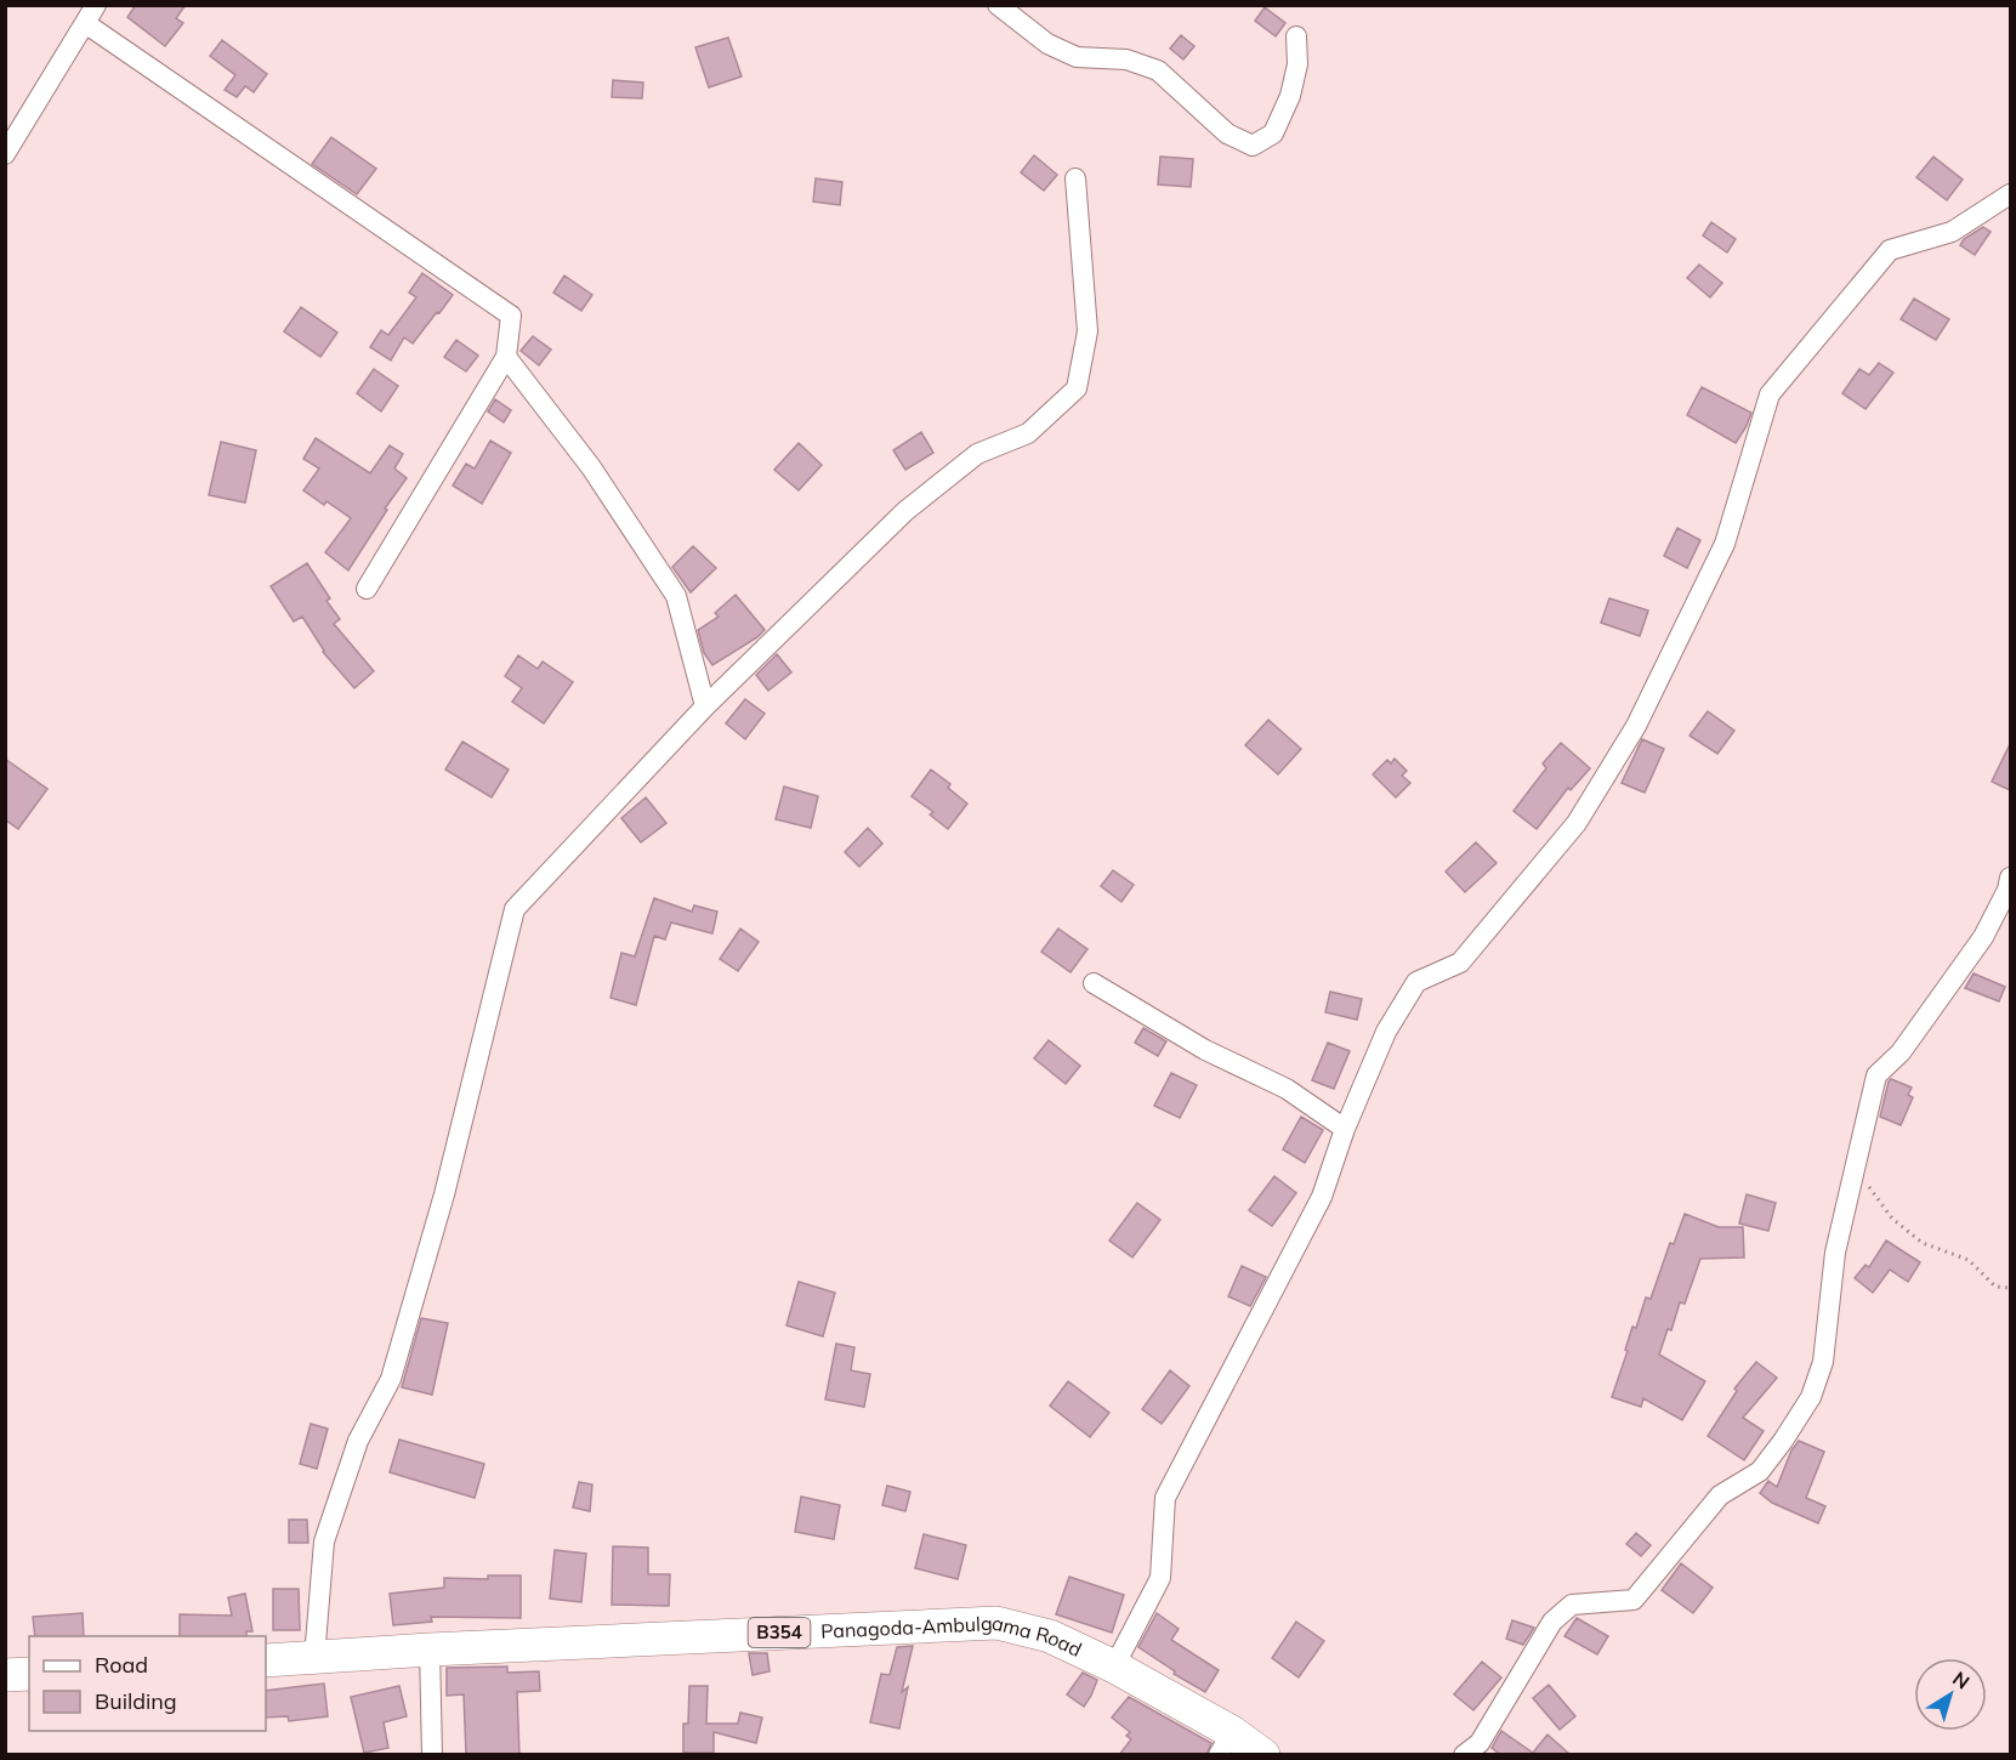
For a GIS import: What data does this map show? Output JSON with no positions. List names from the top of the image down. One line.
{"streets":{"main road":["B354","Panagoda-Ambulgama Road"]},"legend":["Road","Building"],"north":"top right"}
